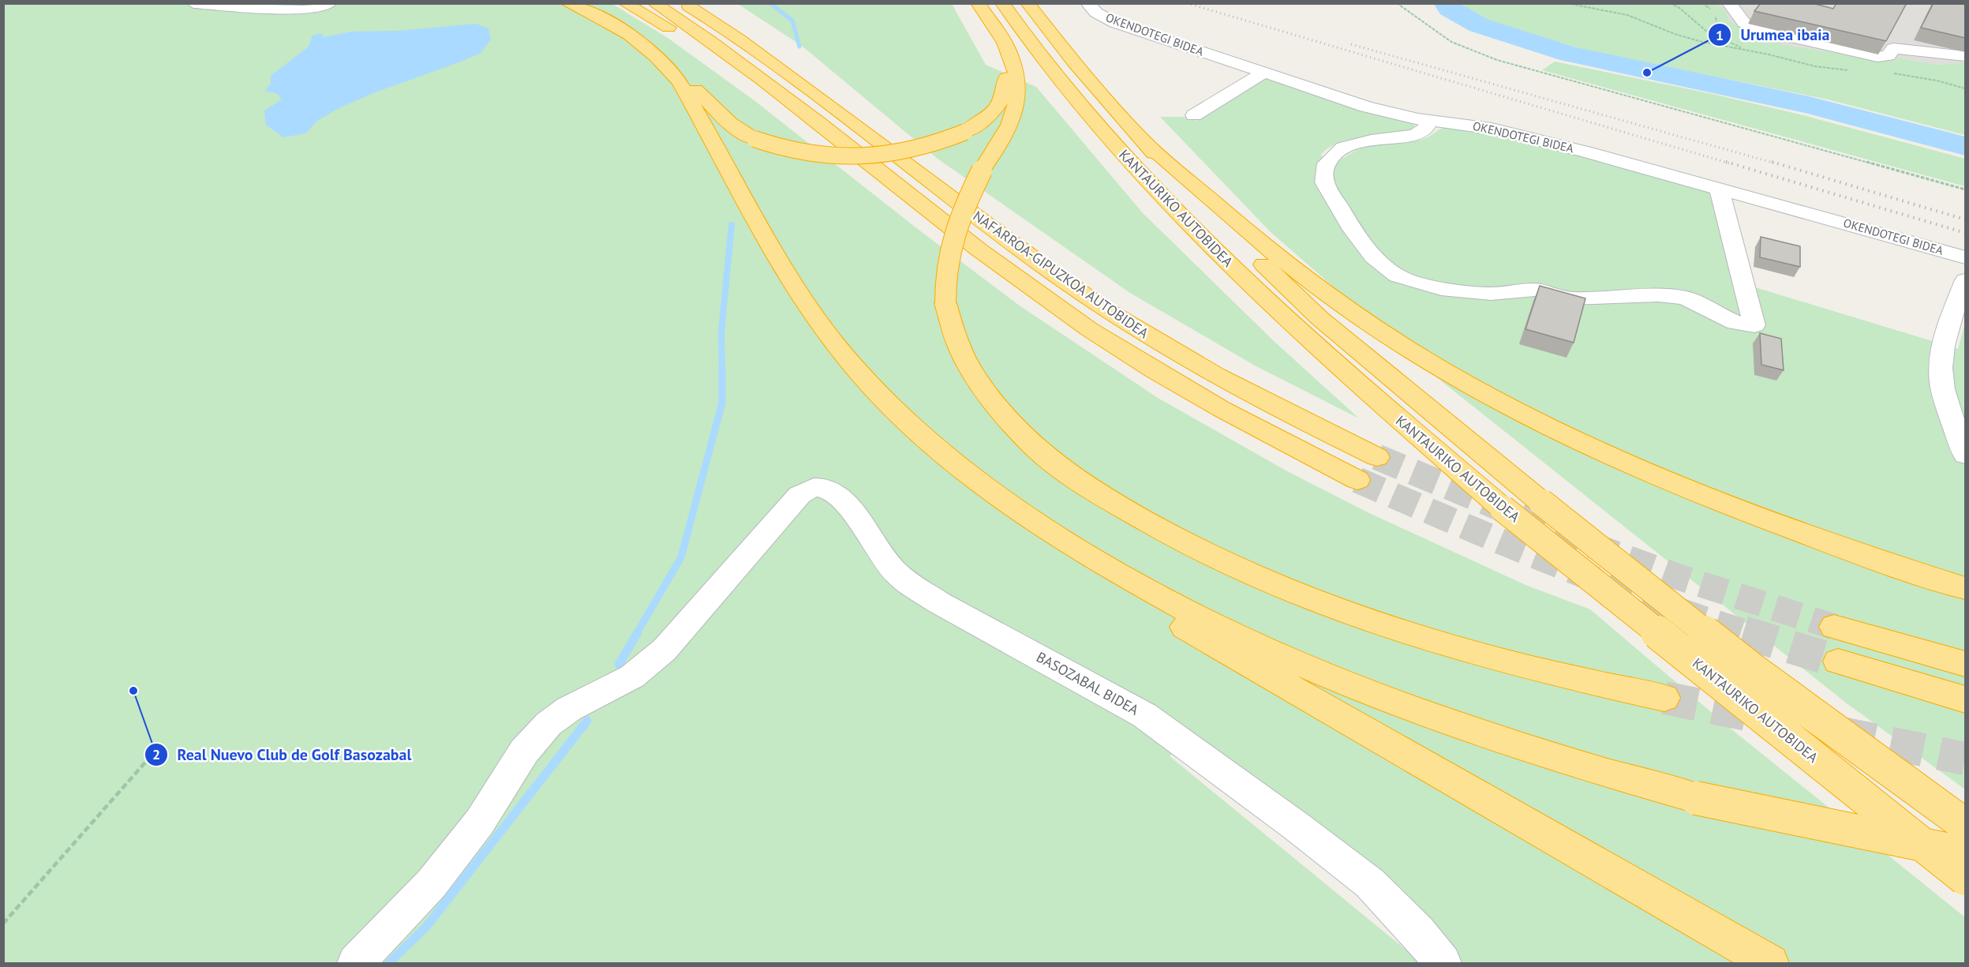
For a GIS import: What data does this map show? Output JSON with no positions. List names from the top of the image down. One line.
{"streets":{"highway":["KANTAURIKO AUTOBIDEA","NAFARROA-GIPUZKOA AUTOBIDEA"],"street":["OKENDOTEGI BIDEA","BASOZABAL BIDEA"]},"places":["Urumea ibaia","Real Nuevo Club de Golf Basozabal"]}
